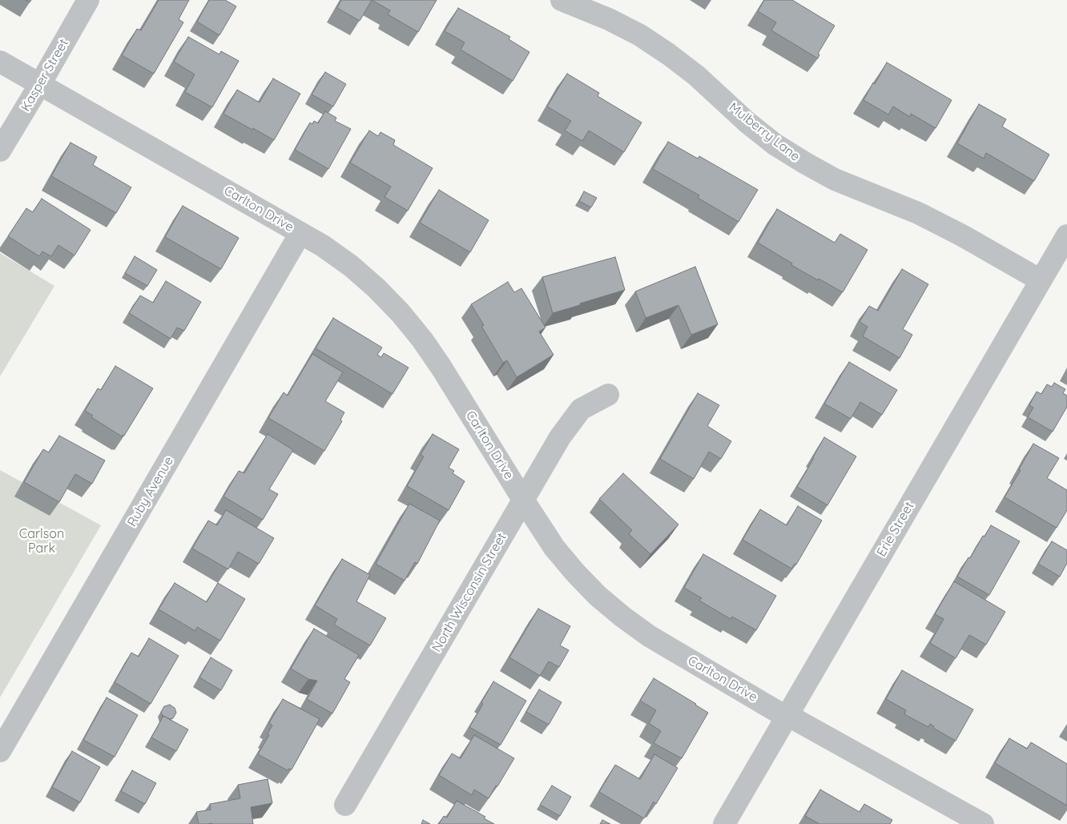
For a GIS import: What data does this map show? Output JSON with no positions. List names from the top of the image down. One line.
{"streets":{"street":["Kasper Street","Mulberry Lane","Carlton Drive","Ruby Avenue","Erie Street","North Wisconsin Street"]},"crossings":[["Kasper Street","Carlton Drive"],["Mulberry Lane","Erie Street"],["Carlton Drive","Ruby Avenue"],["Carlton Drive","Erie Street"],["Carlton Drive","North Wisconsin Street"]],"parks":["Carlson Park"]}
